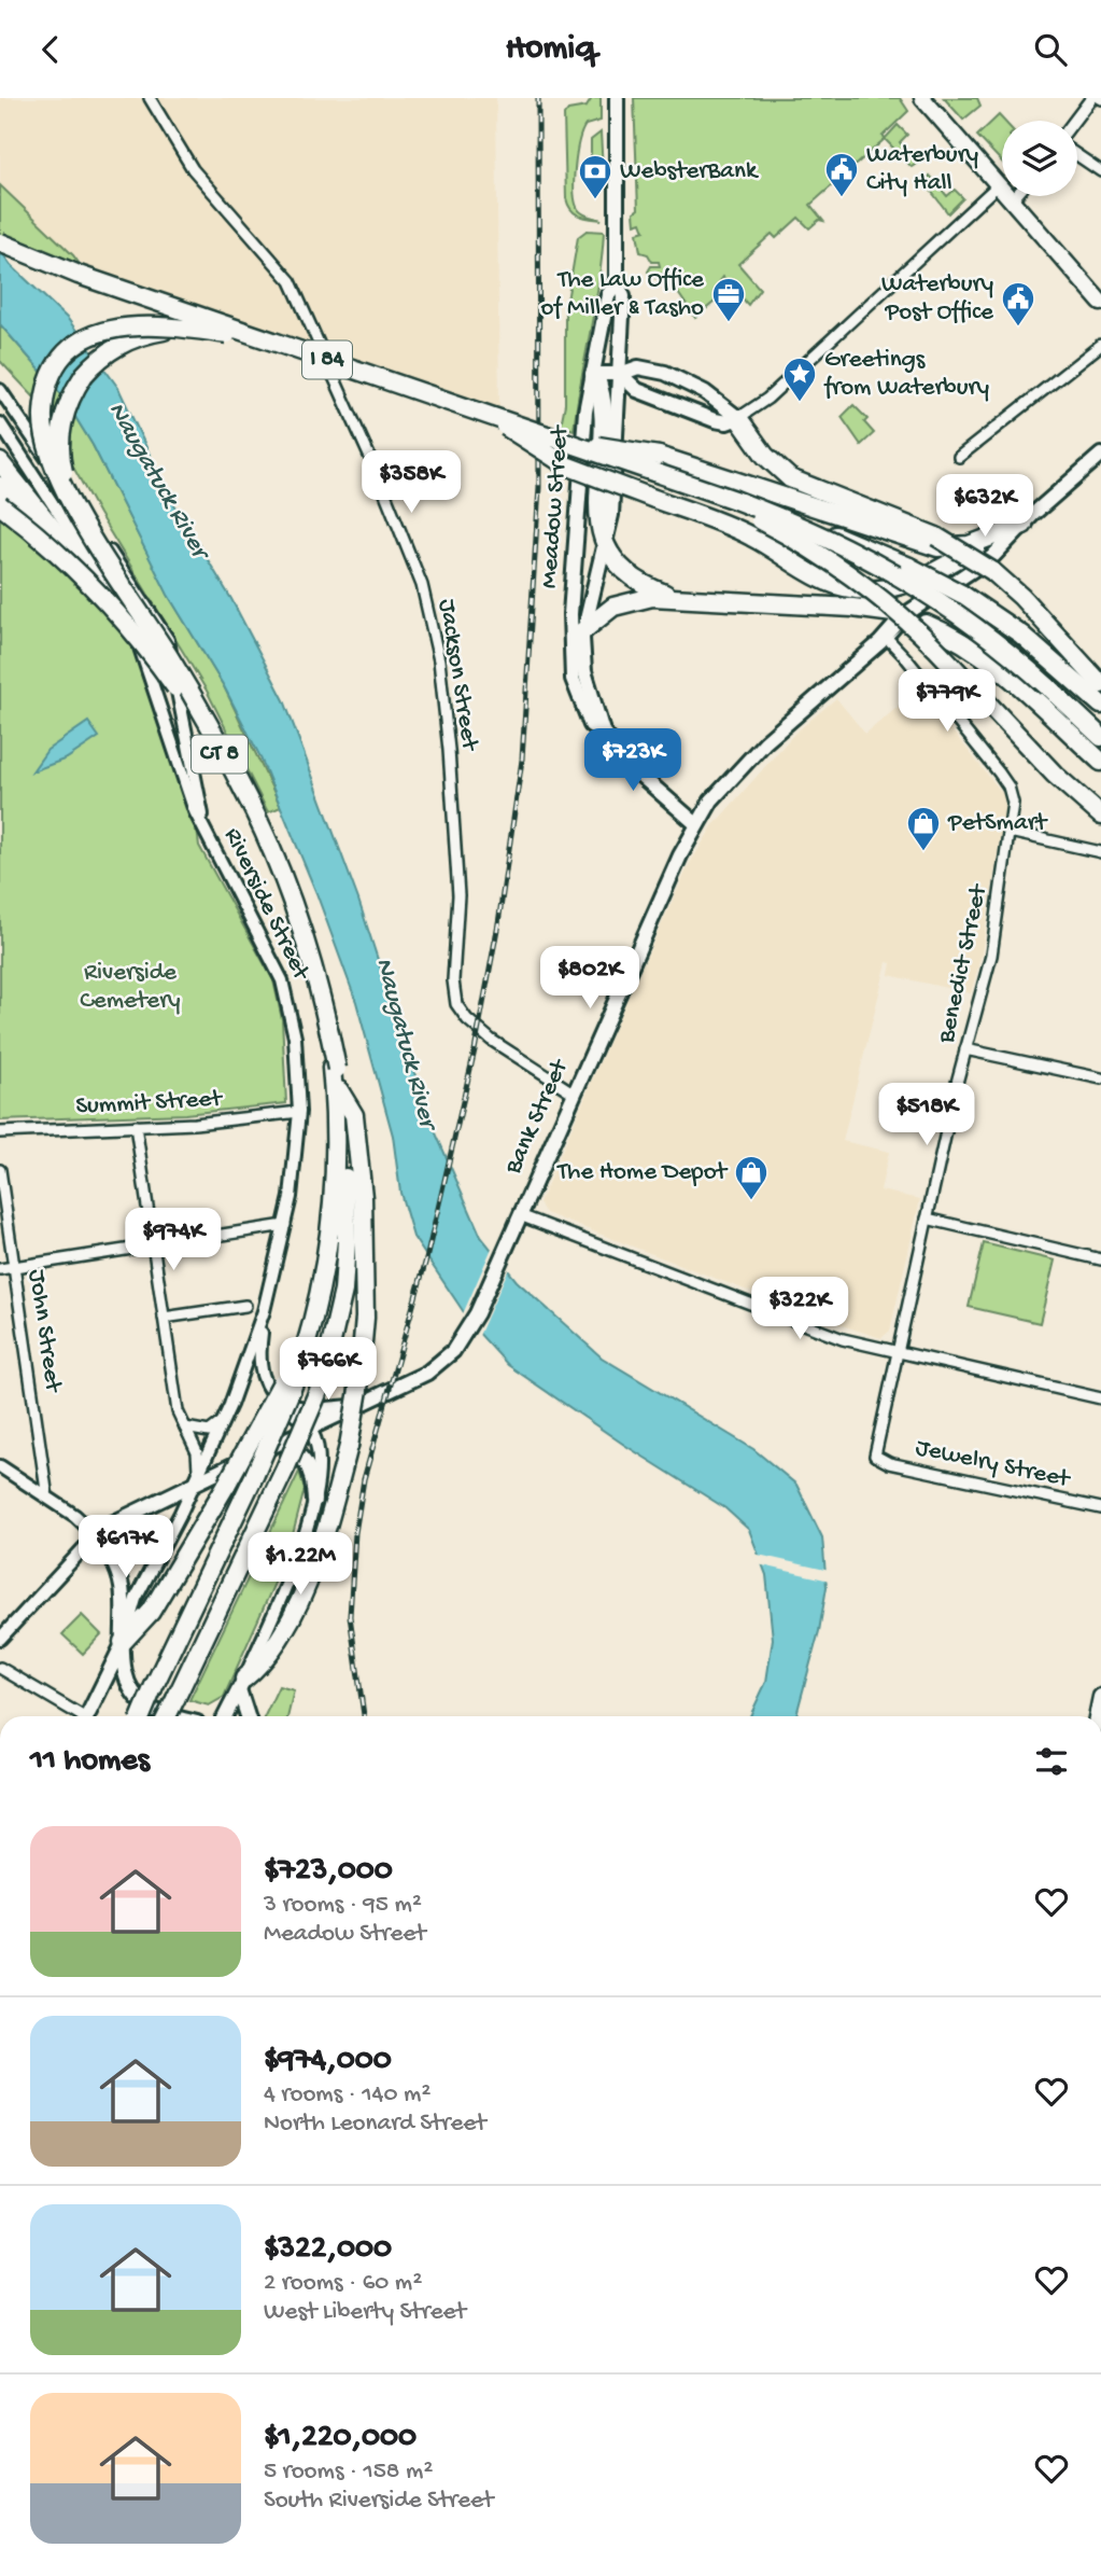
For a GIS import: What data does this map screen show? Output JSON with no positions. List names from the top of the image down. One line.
{"streets":{"highway":["I 84","CT 8"],"main road":["Meadow Street","Bank Street"],"street":["Jackson Street","Riverside Street","Benedict Street","Summit Street","John Street","Jewelry Street"]},"crossings":[["Meadow Street","Bank Street"],["Jackson Street","Bank Street"],["Riverside Street","Summit Street"],["Riverside Street","Bank Street"],["Benedict Street","Bank Street"],["Benedict Street","Jewelry Street"]],"water":["Naugatuck River"],"parks":["Riverside Cemetery"],"places":{"public building":["Waterbury City Hall","Waterbury Post Office"],"bank":["WebsterBank"],"office":["The Law Office of Miller & Tasho"],"place":["Greetings from Waterbury"],"shop":["PetSmart","The Home Depot"]},"page":{"header":"Homiq","price":["$358K","$632K","$779K","$723K","$802K","$518K","$974K","$322K","$766K","$617K","$1.22M"],"heading":"11 homes","list":[{"name":"$723,000","note":"3 rooms · 95 m² · Meadow Street"},{"name":"$974,000","note":"4 rooms · 140 m² · North Leonard Street"},{"name":"$322,000","note":"2 rooms · 60 m² · West Liberty Street"},{"name":"$1,220,000","note":"5 rooms · 158 m² · South Riverside Street"}]}}
